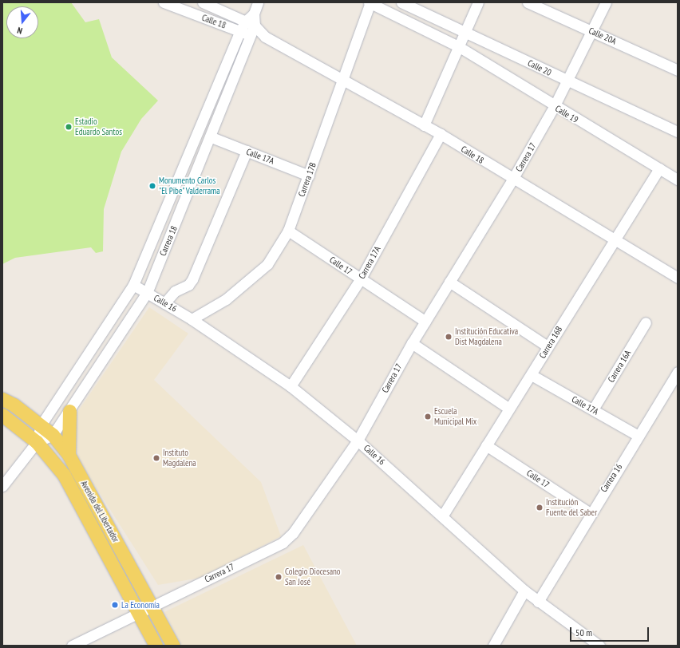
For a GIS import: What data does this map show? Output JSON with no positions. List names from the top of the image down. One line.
{"streets":{"main road":["Avenida del Libertador"],"street":["Calle 18","Calle 20A","Calle 20","Calle 19","Calle 17A","Carrera 17","Carrera 17B","Carrera 18","Carrera 17A","Calle 17","Calle 16","Carrera 16B","Carrera 16A","Carrera 16"]},"crossings":[["Calle 18","Carrera 17"],["Calle 18","Carrera 17B"],["Calle 18","Carrera 18"],["Calle 18","Carrera 17A"],["Calle 18","Carrera 16B"],["Calle 20A","Carrera 17"],["Calle 20","Carrera 17"],["Calle 19","Carrera 17"],["Calle 19","Carrera 16B"],["Calle 17A","Carrera 17B"],["Calle 17A","Carrera 18"],["Calle 17A","Carrera 16B"],["Calle 17A","Carrera 16A"],["Calle 17A","Carrera 16"],["Carrera 17","Calle 17"],["Carrera 17","Calle 16"],["Carrera 17","Avenida del Libertador"],["Carrera 17B","Calle 17"],["Carrera 17B","Calle 16"],["Carrera 18","Calle 16"],["Carrera 18","Avenida del Libertador"],["Carrera 17A","Calle 17"],["Carrera 17A","Calle 16"],["Calle 17","Carrera 16B"],["Calle 17","Carrera 16"],["Calle 16","Carrera 16B"],["Calle 16","Carrera 16"]],"places":["Estadio Eduardo Santos","Monumento Carlos \"El Pibe\" Valderrama","Institución Educativa Dist Magdalena","Escuela Municipal Mix","Instituto Magdalena","Institución Fuente del Saber","Colegio Diocesano San José","La Economía"],"scale_bar":"50 m","north":"bottom"}
